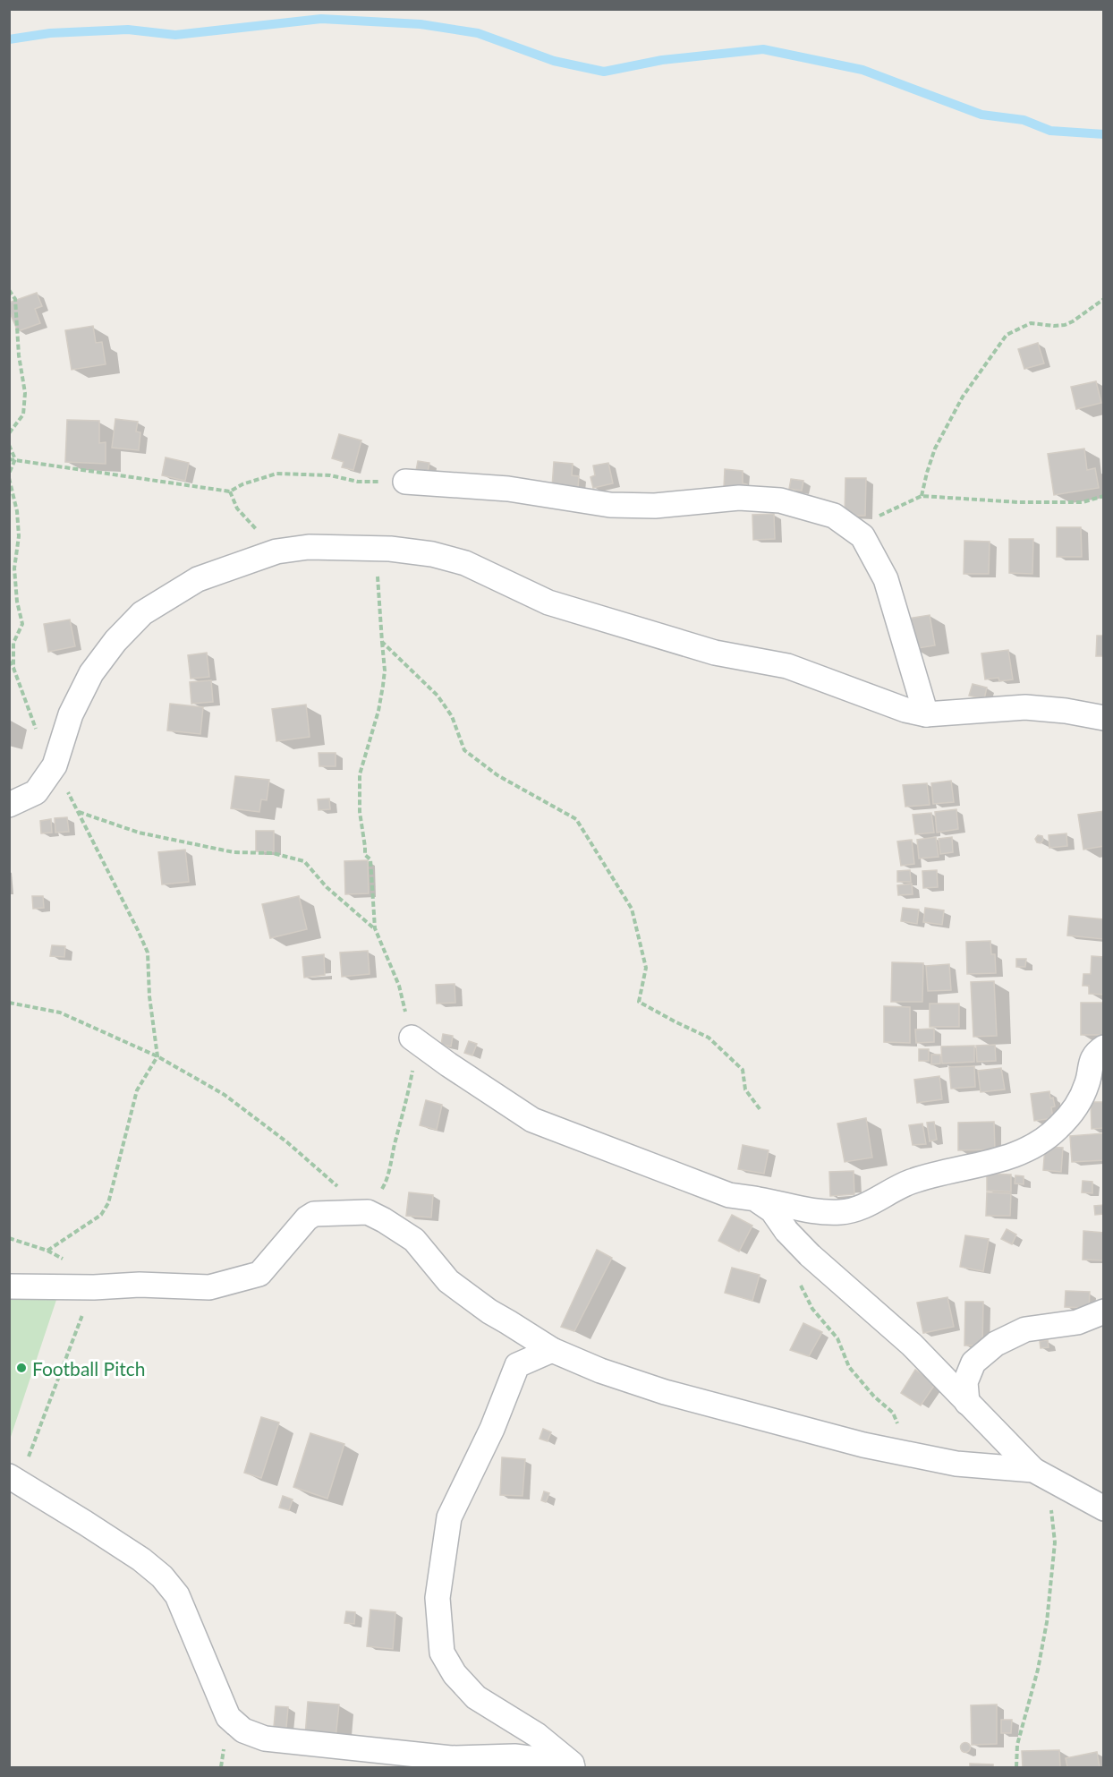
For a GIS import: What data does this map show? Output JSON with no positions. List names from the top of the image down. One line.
{"places":["Football Pitch"]}
